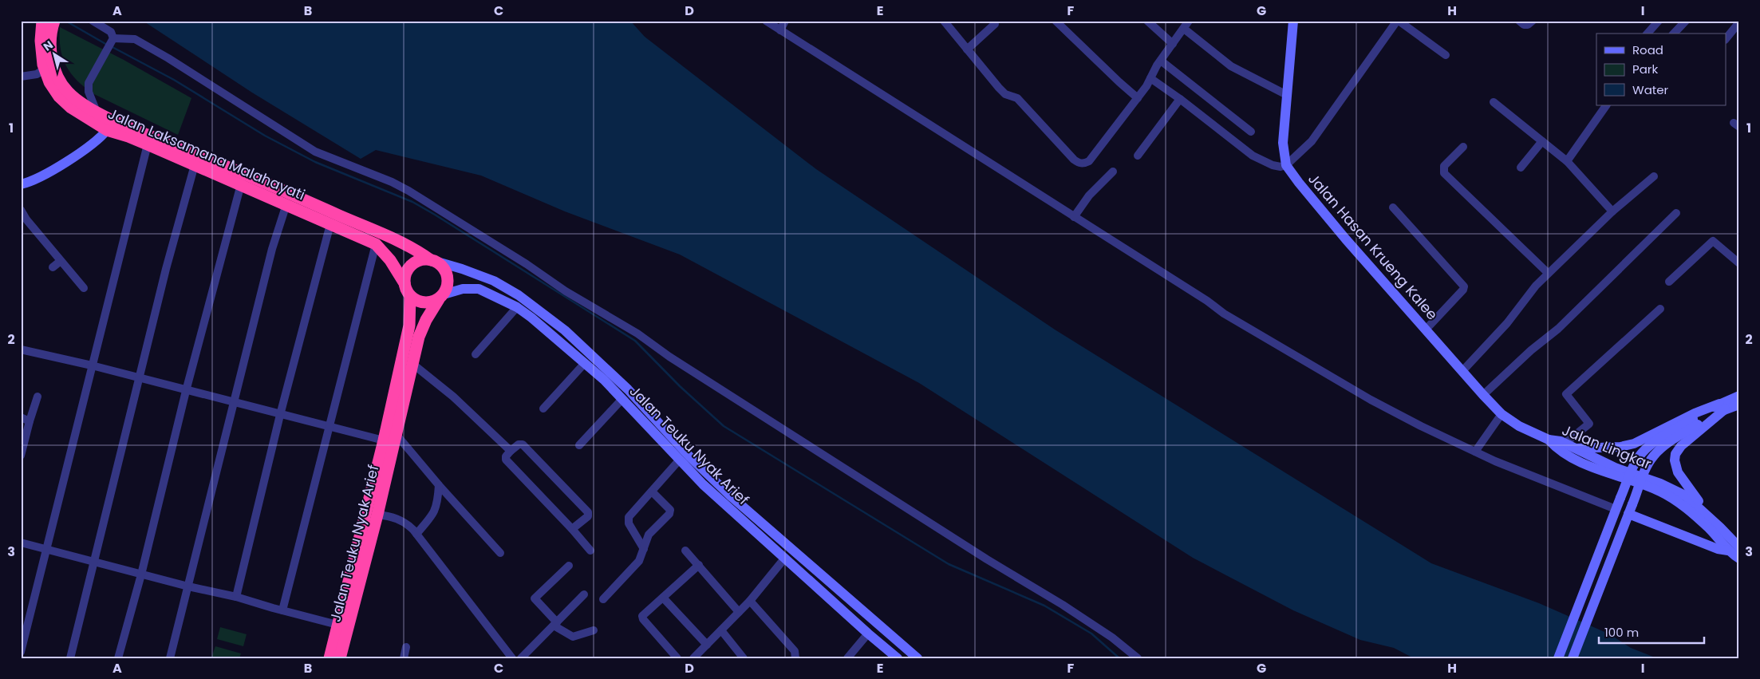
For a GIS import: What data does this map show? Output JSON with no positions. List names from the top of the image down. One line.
{"streets":{"highway":["Jalan Laksamana Malahayati","Jalan Teuku Nyak Arief"],"main road":["Jalan Hasan Krueng Kalee","Jalan Lingkar"]},"crossings":[["Jalan Laksamana Malahayati","Jalan Teuku Nyak Arief"],["Jalan Hasan Krueng Kalee","Jalan Lingkar"]],"legend":["Road","Park","Water"],"scale_bar":"100 m","north":"top left","grid":{"columns":["A","B","C","D","E","F","G","H","I"],"rows":["1","2","3"]}}
